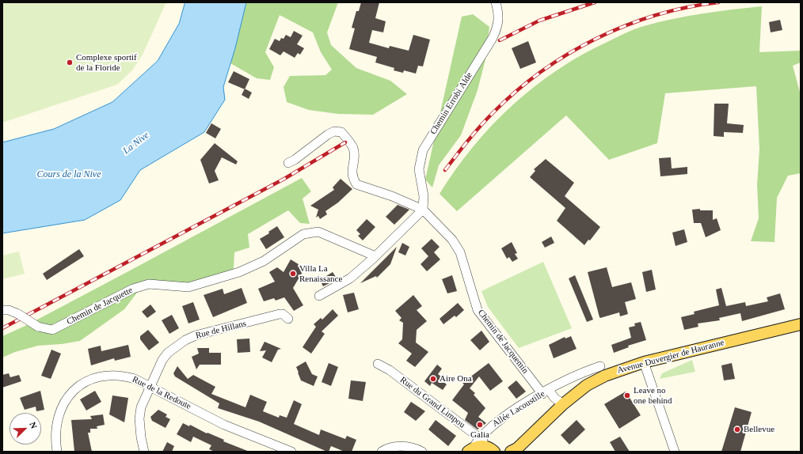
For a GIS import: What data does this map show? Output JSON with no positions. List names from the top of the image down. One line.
{"streets":{"main road":["Avenue Duvergier de Hauranne"],"street":["Chemin Errobi Alde","Chemin de Jacquette","Rue de Hillans","Chemin de Jacquemin","Rue de la Redoute","Rue du Grand Limpou","Allée Lacoustille"]},"crossings":[["Chemin Errobi Alde","Chemin de Jacquemin"],["Rue de Hillans","Rue de la Redoute"],["Chemin de Jacquemin","Allée Lacoustille"],["Avenue Duvergier de Hauranne","Allée Lacoustille"],["Rue du Grand Limpou","Allée Lacoustille"]],"water":["La Nive","Cours de la Nive"],"places":["Complexe sportif de la Floride","Villa La Renaissance","Aire Ona","Leave no one behind","Galia","Bellevue"],"north":"top right"}
